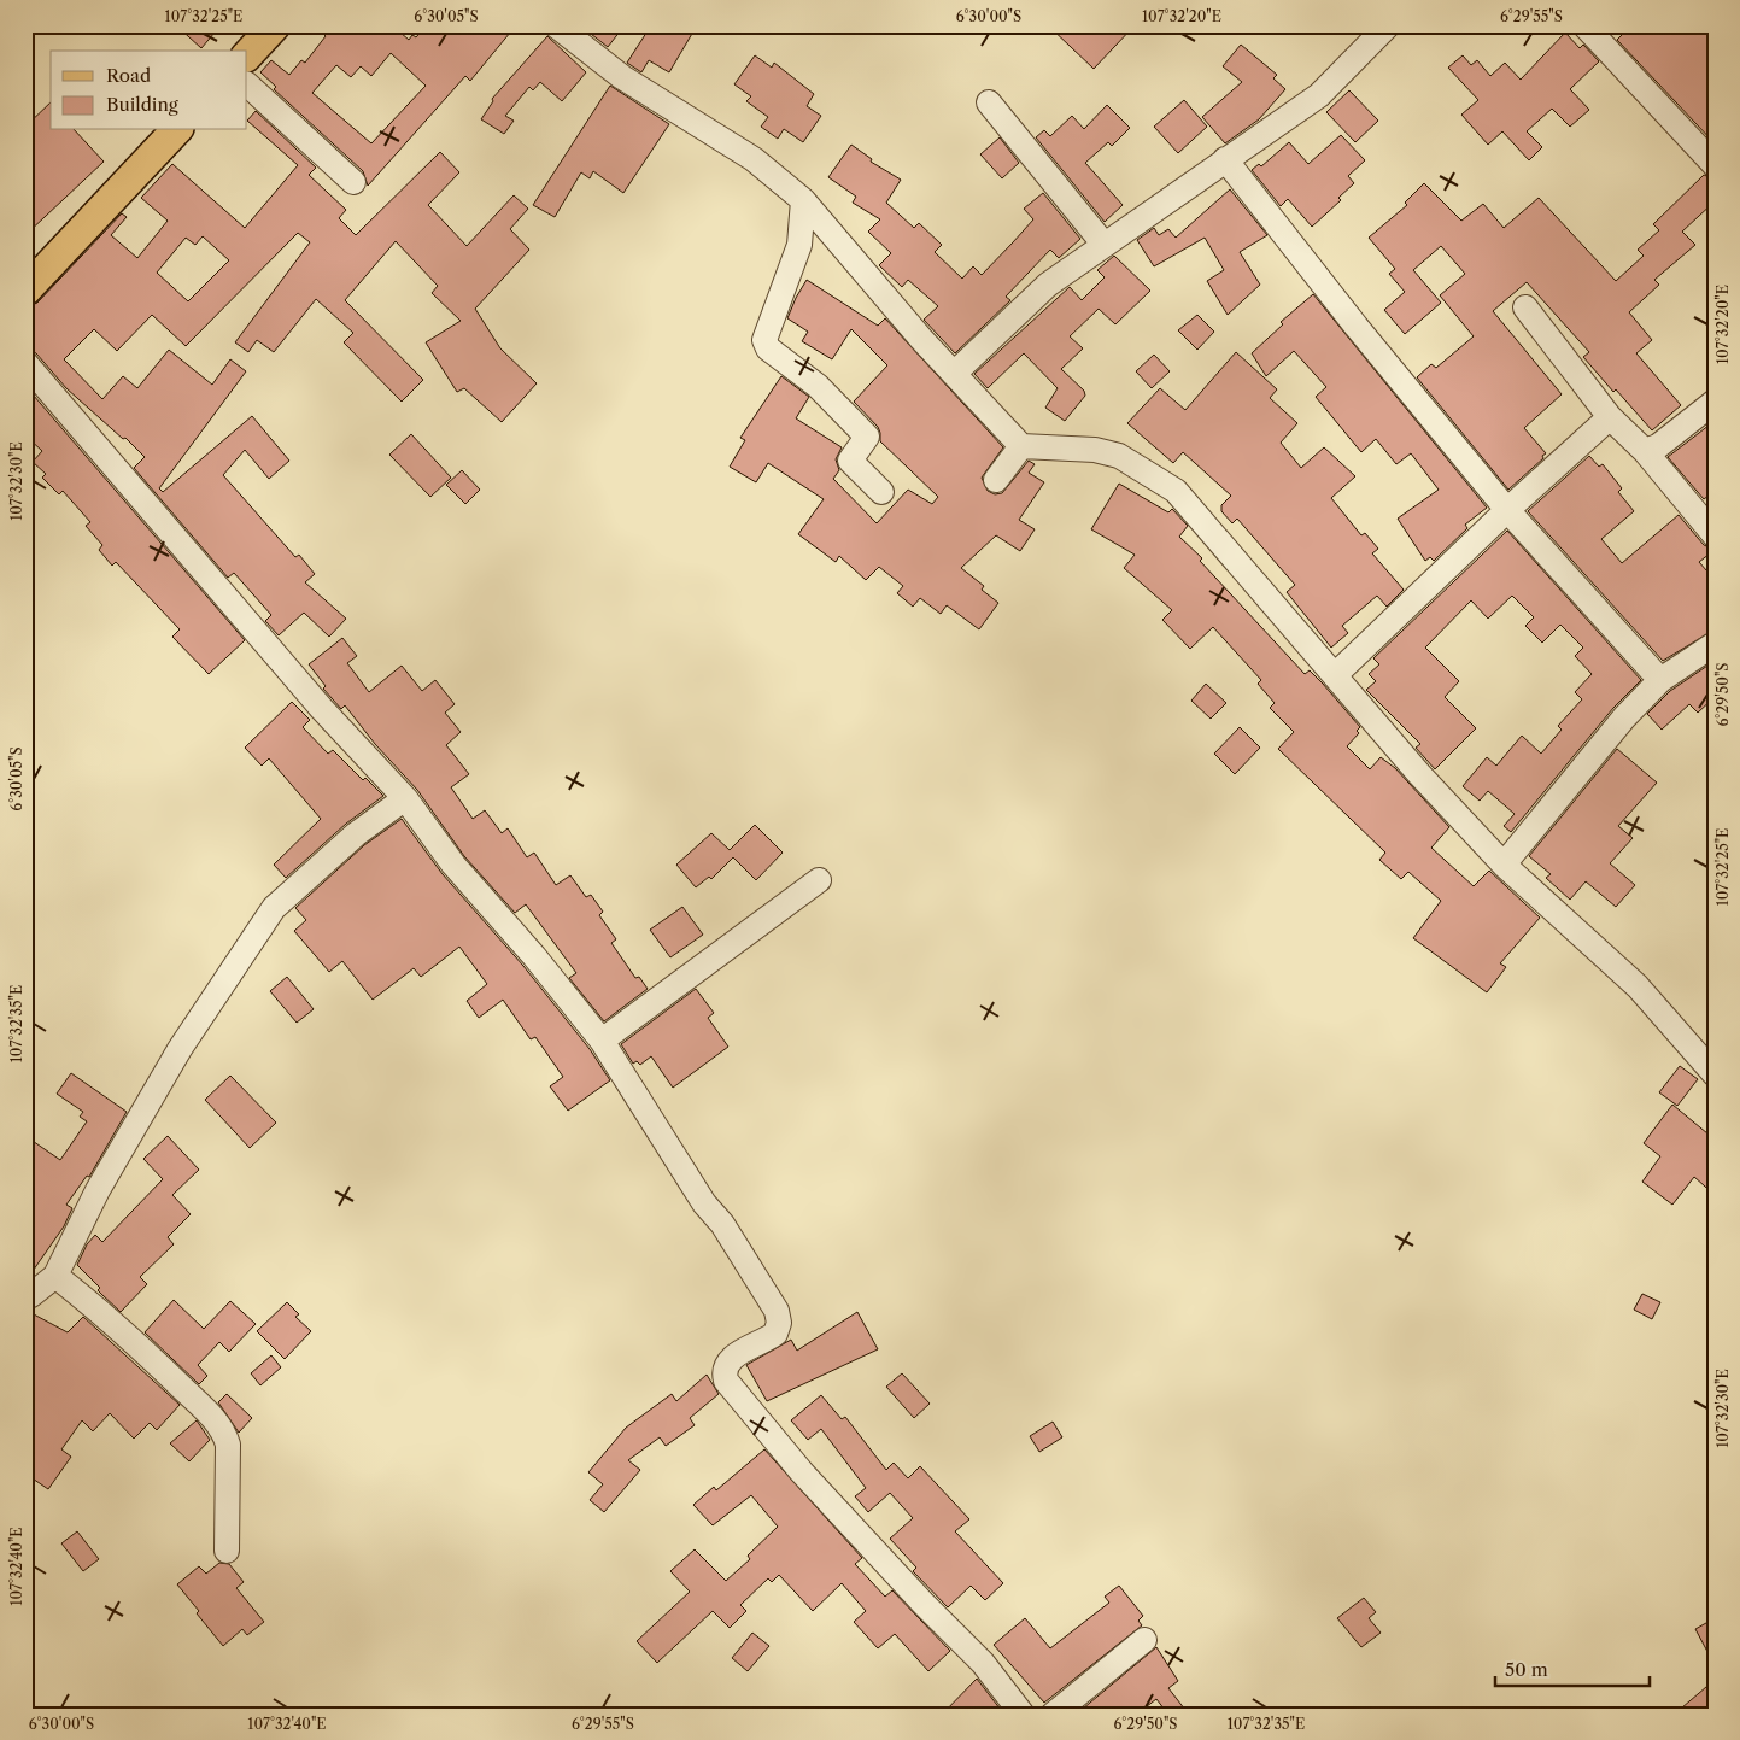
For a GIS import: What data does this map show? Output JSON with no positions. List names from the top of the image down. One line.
{"legend":["Road","Building"],"scale_bar":"50 m","coordinates":["107°32'25\"E","6°30'05\"S","6°30'00\"S","107°32'20\"E","6°29'55\"S","107°32'30\"E","6°29'50\"S","107°32'35\"E","107°32'40\"E"]}
